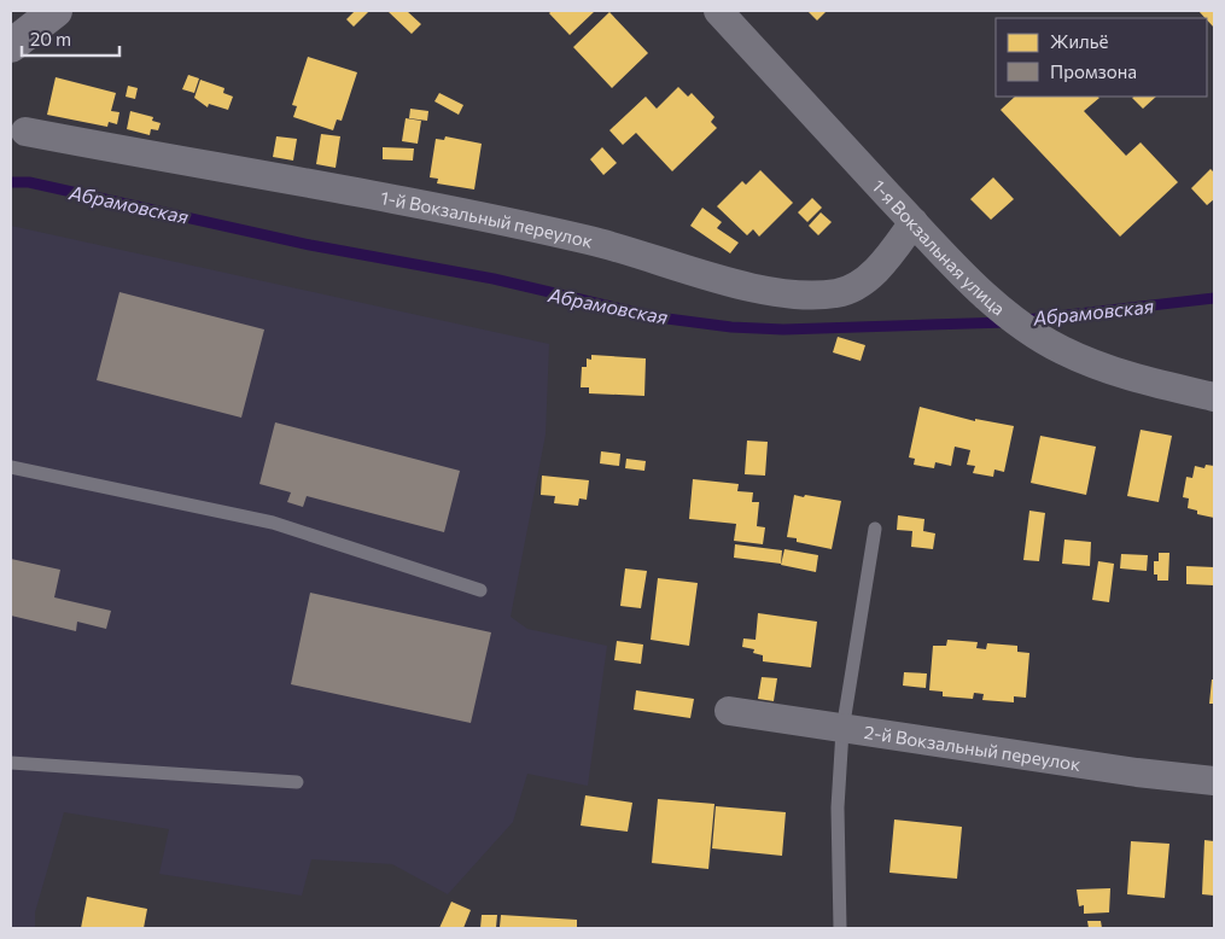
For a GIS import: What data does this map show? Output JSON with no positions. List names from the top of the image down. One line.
{"streets":{"street":["1-й Вокзальный переулок","1-я Вокзальная улица","2-й Вокзальный переулок"]},"crossings":[["1-й Вокзальный переулок","1-я Вокзальная улица"]],"water":["Абрамовская"],"legend":["Жильё","Промзона"],"scale_bar":"20 m"}
